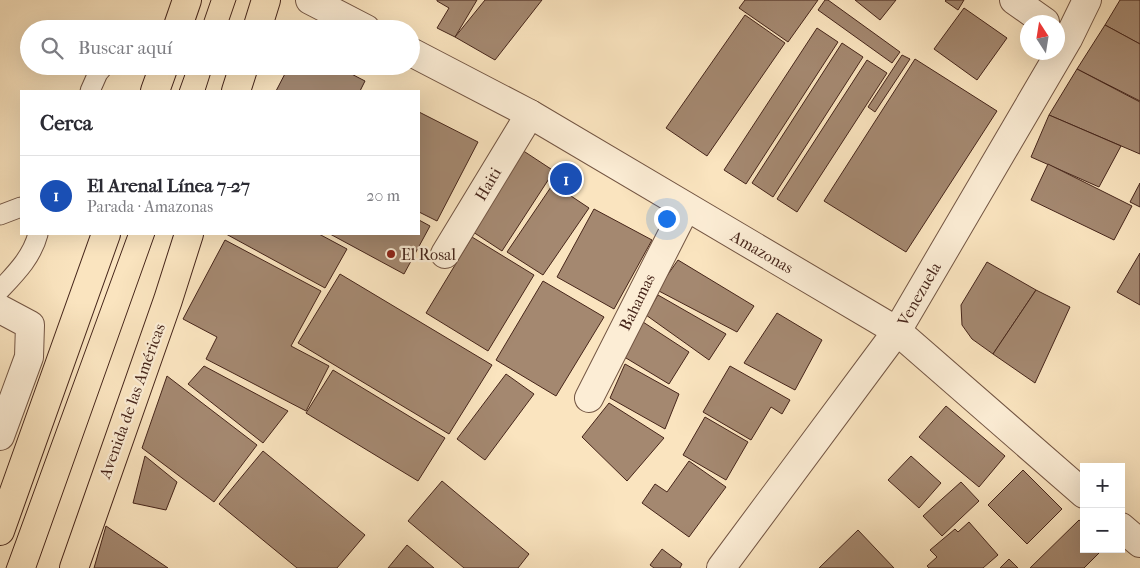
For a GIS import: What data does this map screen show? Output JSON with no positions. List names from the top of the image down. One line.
{"streets":{"main road":["Avenida de las Américas"],"street":["Haiti","Amazonas","Venezuela","Bahamas"]},"crossings":[["Haiti","Amazonas"],["Amazonas","Venezuela"],["Amazonas","Bahamas"]],"places":["El Rosal"],"north":"top","page":{"search":"Buscar aquí","heading":"Cerca","list":[{"mark":"1","name":"El Arenal Línea 7-27","note":"Parada · Amazonas","value":"20 m"}],"pins":"1","map_buttons":["+","−"]}}
